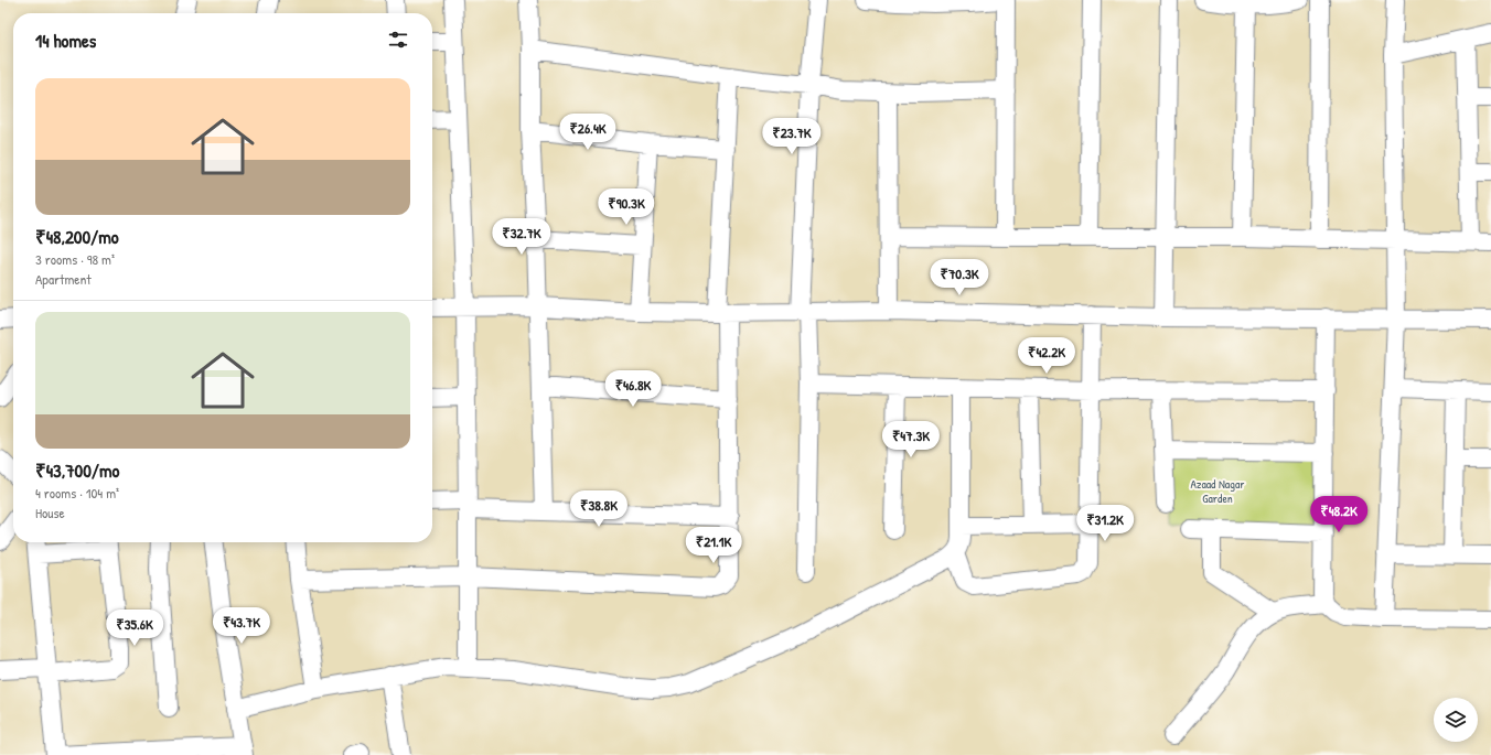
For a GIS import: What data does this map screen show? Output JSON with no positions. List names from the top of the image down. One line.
{"parks":["Azaad Nagar Garden"],"page":{"heading":"14 homes","list":[{"name":"₹48,200/mo","note":"3 rooms · 98 m² · Apartment"},{"name":"₹43,700/mo","note":"4 rooms · 104 m² · House"}],"price":["₹26.4K","₹23.7K","₹90.3K","₹32.7K","₹70.3K","₹42.2K","₹46.8K","₹47.3K","₹38.8K","₹48.2K","₹31.2K","₹21.1K","₹43.7K","₹35.6K"]}}
